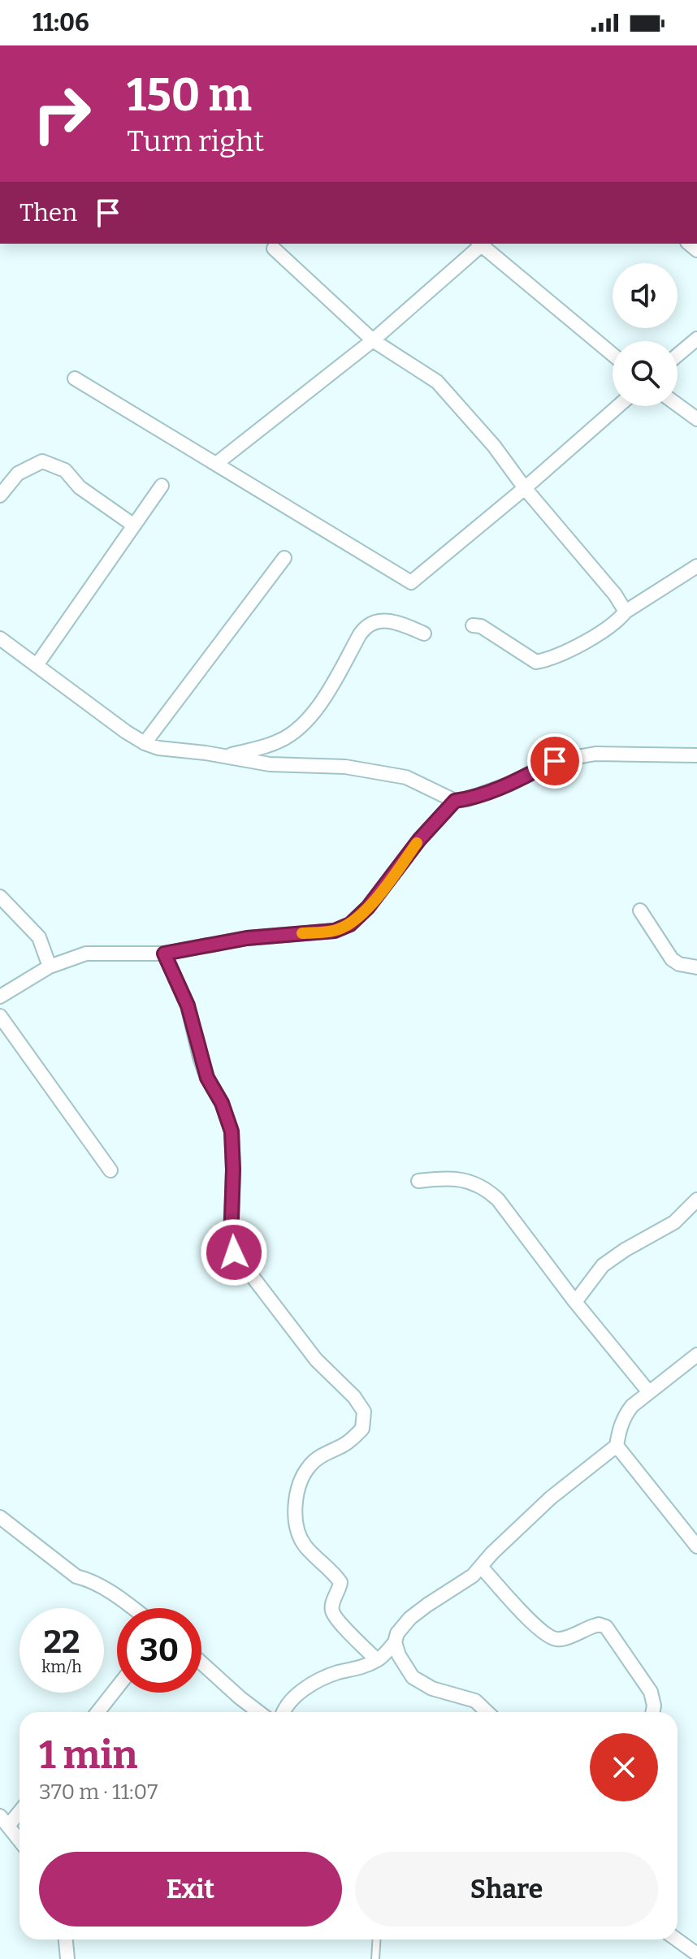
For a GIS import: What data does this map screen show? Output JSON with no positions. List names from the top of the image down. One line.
{"page":{"status":"11:06","turn":["150 m","Turn right"],"then":"Then","speed":"22 km/h","limit":"30","heading":["1 min","370 m · 11:07"],"buttons":["Exit","Share"]}}
